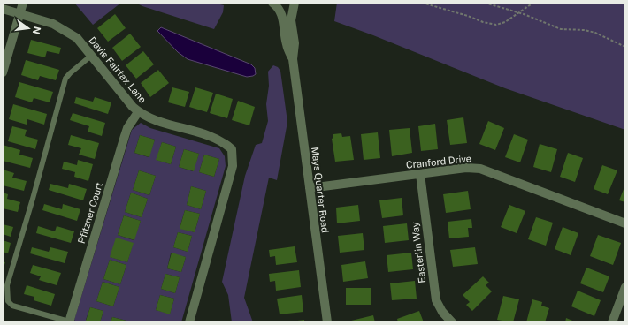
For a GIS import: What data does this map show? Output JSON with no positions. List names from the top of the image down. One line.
{"streets":{"street":["Davis Fairfax Lane","Cranford Drive","Mays Quarter Road","Pfitzner Court","Easterlin Way"]},"crossings":[["Davis Fairfax Lane","Pfitzner Court"],["Cranford Drive","Mays Quarter Road"],["Cranford Drive","Easterlin Way"]],"north":"right"}
